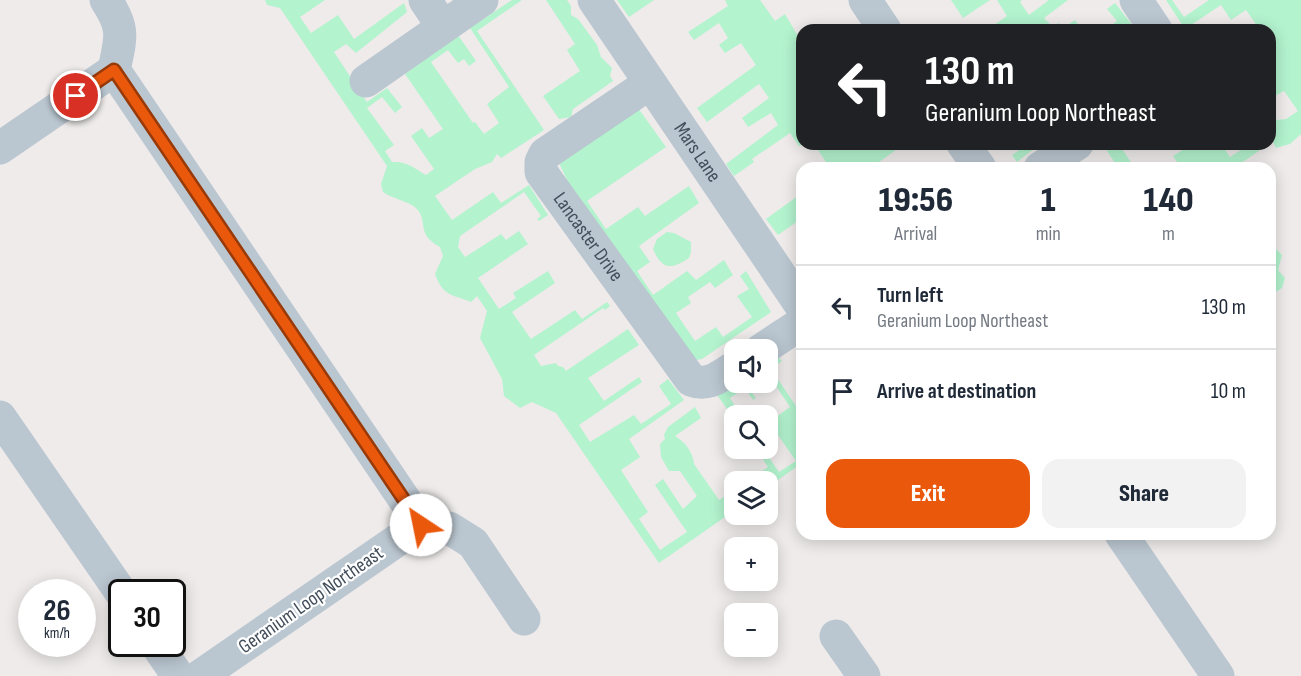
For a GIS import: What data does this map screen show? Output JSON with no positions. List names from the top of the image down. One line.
{"streets":{"street":["Mars Lane","Lancaster Drive","Geranium Loop Northeast"]},"crossings":[["Mars Lane","Lancaster Drive"]],"page":{"turn":["130 m","Geranium Loop Northeast"],"eta":["19:56","Arrival","1","min","140","m"],"list":[{"name":"Turn left","note":"Geranium Loop Northeast","value":"130 m"},{"name":"Arrive at destination","value":"10 m"}],"map_buttons":["+","−"],"buttons":["Exit","Share"],"speed":"26 km/h","limit":"30"}}
